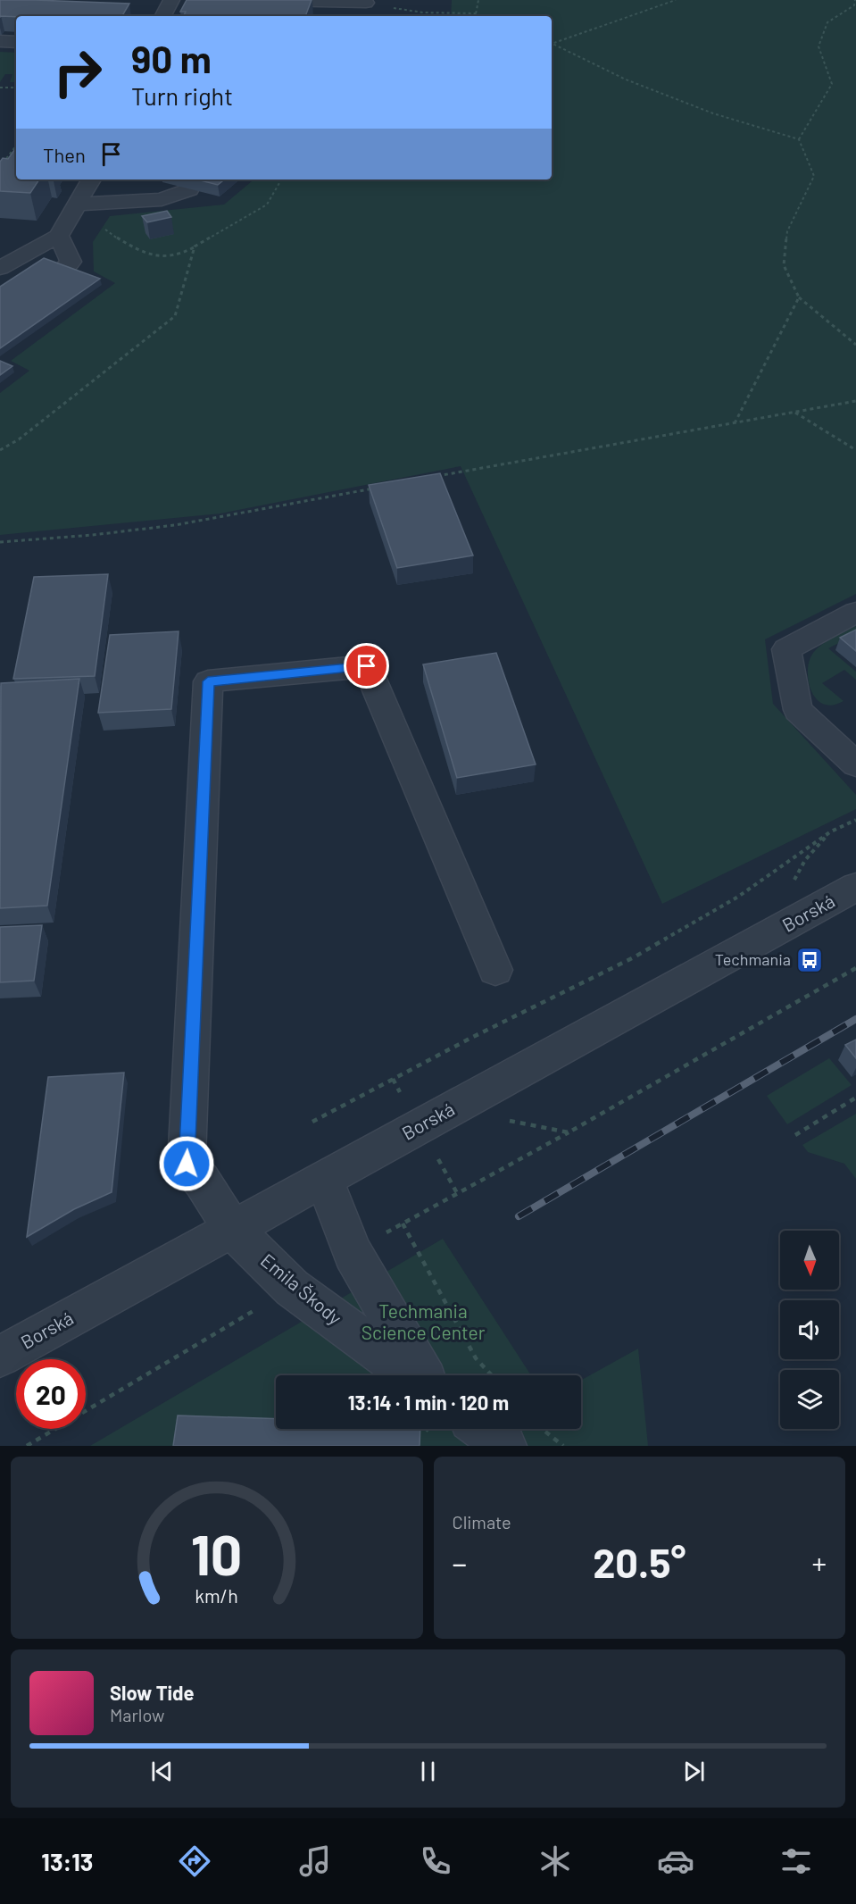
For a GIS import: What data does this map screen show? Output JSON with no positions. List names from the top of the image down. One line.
{"streets":{"street":["Borská","Emila Škody"]},"crossings":[["Borská","Emila Škody"]],"parks":["Techmania Science Center"],"places":{"bus stop":["Techmania"]},"north":"bottom","page":{"turn":["90 m","Turn right"],"then":"Then","limit":"20","trip":"13:14 · 1 min · 120 m","tile":"Climate","heat":["−","20.5°","+"],"song":["Slow Tide","Marlow"],"tabs":"13:13","gauge":["10","km/h"]}}
